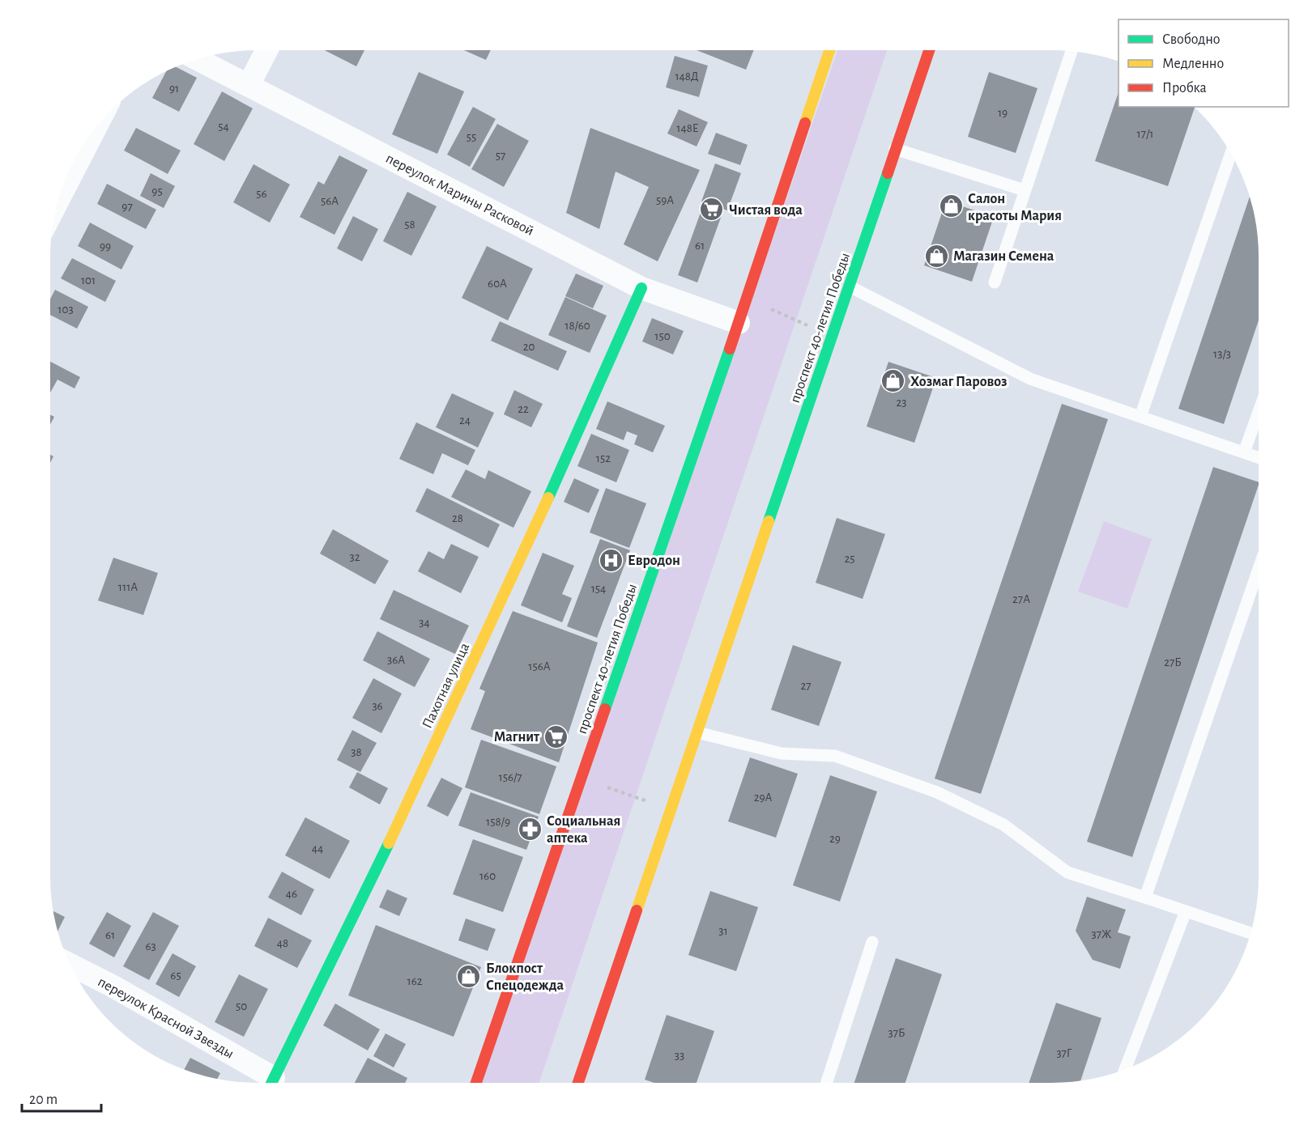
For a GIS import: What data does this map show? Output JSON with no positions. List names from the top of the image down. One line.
{"streets":{"main road":["проспект 40-летия Победы","Пахотная улица"],"street":["переулок Марины Расковой","переулок Красной Звезды"]},"crossings":[["переулок Марины Расковой","проспект 40-летия Победы"],["переулок Марины Расковой","Пахотная улица"]],"places":{"shop":["Салон красоты Мария","Магазин Семена","Хозмаг Паровоз","Блокпост Спецодежда"],"supermarket":["Чистая вода","Магнит"],"hospital":["Евродон"],"pharmacy":["Социальная аптека"]},"house_numbers":["148Д","91","19","54","148Е","17/1","55","57","95","56","59А","56А","97","58","61","99","101","60А","103","18/60","150","20","13/3","23","22","24","152","28","32","25","111А","154","27А","34","36А","27Б","156А","27","36","38","156/7","29А","158/9","29","44","160","46","31","37Ж","61","48","63","65","162","50","37Б","37Г","33"],"legend":["Свободно","Медленно","Пробка"],"scale_bar":"20 m"}
